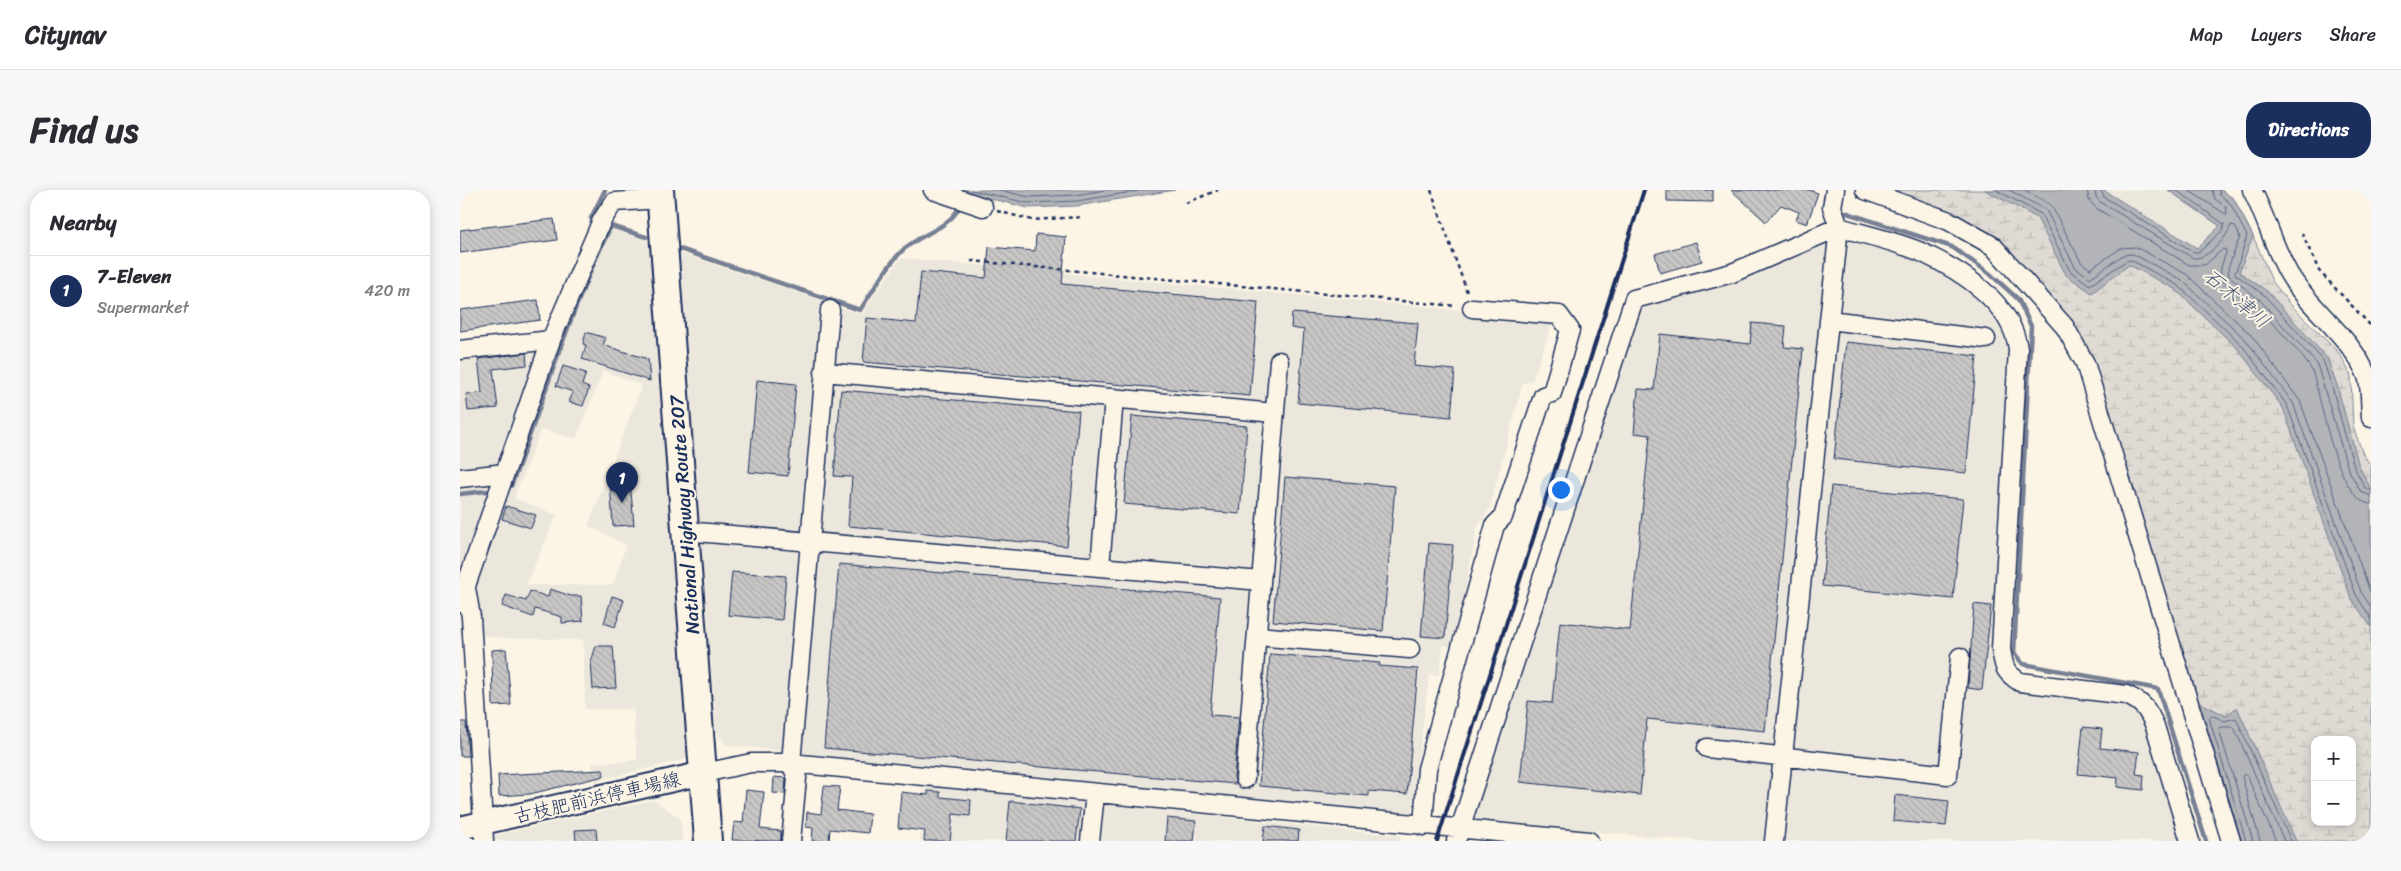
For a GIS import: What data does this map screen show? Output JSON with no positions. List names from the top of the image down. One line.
{"streets":{"highway":["National Highway Route 207"],"main road":["古枝肥前浜停車場線"]},"crossings":[["National Highway Route 207","古枝肥前浜停車場線"]],"water":["石木津川"],"page":{"header":"Citynav","nav":["Map","Layers","Share"],"title":"Find us","buttons":"Directions","heading":"Nearby","list":[{"mark":"1","name":"7-Eleven","note":"Supermarket","value":"420 m"}],"pins":"1","map_buttons":["+","−"]}}
